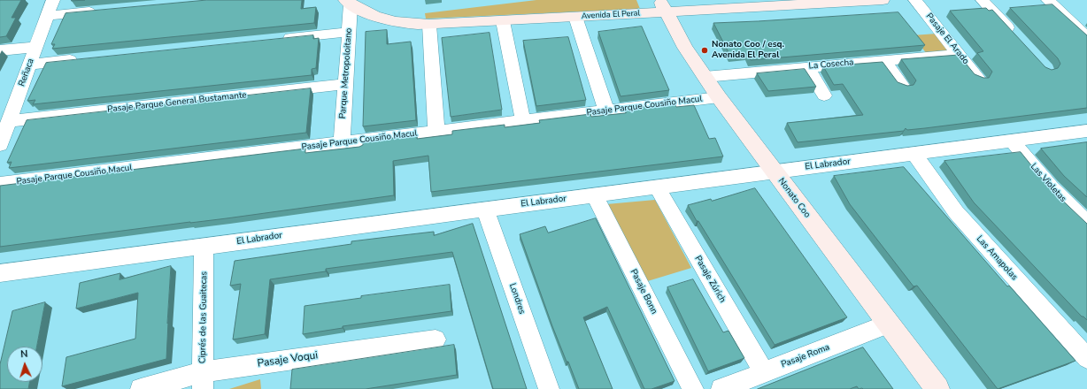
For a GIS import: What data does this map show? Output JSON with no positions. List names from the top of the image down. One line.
{"streets":{"street":["Avenida El Peral","Pasaje El Arado","La Cosecha","Reñaca","Parque Metropoloitano","Pasaje Parque General Bustamante","Pasaje Parque Cousiño Macul","El Labrador","Las Violetas","Nonato Coo","Las Amapolas","Pasaje Zúrich","Pasaje Bonn","Londres","Ciprés de las Guaitecas","Pasaje Roma","Pasaje Voqui"]},"crossings":[["Avenida El Peral","Parque Metropoloitano"],["Avenida El Peral","Nonato Coo"],["Pasaje El Arado","La Cosecha"],["La Cosecha","Nonato Coo"],["Reñaca","Pasaje Parque General Bustamante"],["Parque Metropoloitano","Pasaje Parque General Bustamante"],["Parque Metropoloitano","Pasaje Parque Cousiño Macul"],["Pasaje Parque Cousiño Macul","Nonato Coo"],["El Labrador","Las Violetas"],["El Labrador","Nonato Coo"],["El Labrador","Las Amapolas"],["El Labrador","Pasaje Zúrich"],["El Labrador","Pasaje Bonn"],["El Labrador","Londres"],["El Labrador","Ciprés de las Guaitecas"],["Nonato Coo","Pasaje Roma"],["Pasaje Zúrich","Pasaje Roma"],["Ciprés de las Guaitecas","Pasaje Voqui"]],"places":["Nonato Coo / esq. Avenida El Peral"],"north":"top"}
